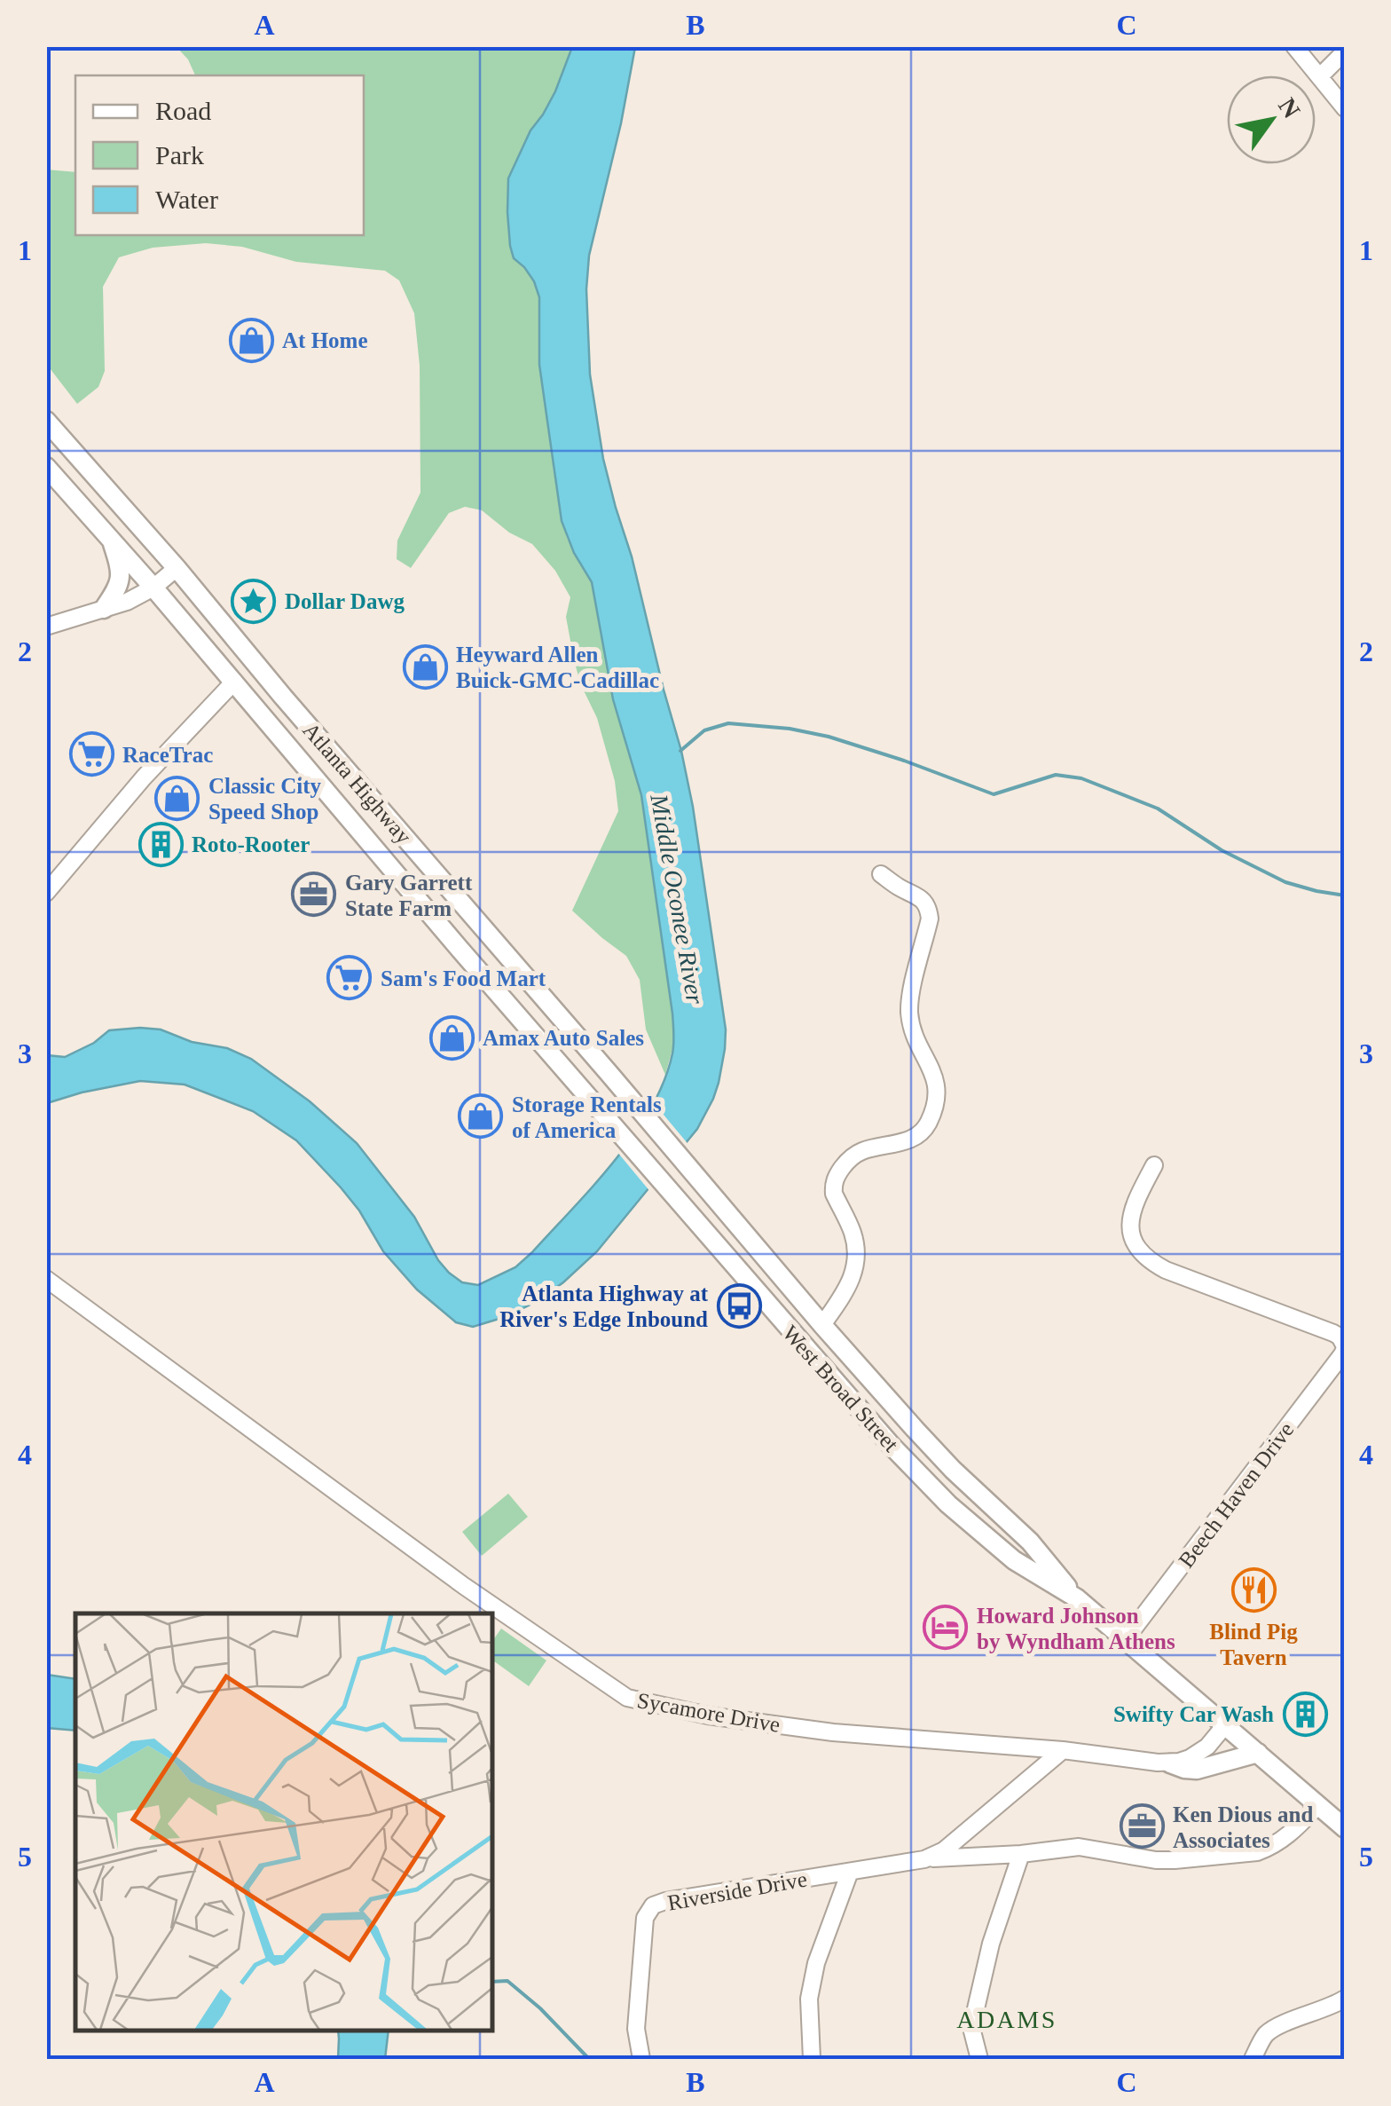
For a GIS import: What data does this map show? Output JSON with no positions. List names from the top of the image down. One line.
{"streets":{"main road":["Atlanta Highway","West Broad Street"],"street":["Beech Haven Drive","Sycamore Drive","Riverside Drive"]},"crossings":[["Atlanta Highway","West Broad Street"],["West Broad Street","Beech Haven Drive"],["West Broad Street","Riverside Drive"],["Sycamore Drive","Riverside Drive"]],"districts":["ADAMS"],"water":["Middle Oconee River"],"places":{"shop":["At Home","Heyward Allen Buick-GMC-Cadillac","Classic City Speed Shop","Amax Auto Sales","Storage Rentals of America"],"place":["Dollar Dawg"],"supermarket":["RaceTrac","Sam's Food Mart"],"building":["Roto-Rooter","Swifty Car Wash"],"office":["Gary Garrett State Farm","Ken Dious and Associates"],"bus stop":["Atlanta Highway at River's Edge Inbound"],"restaurant":["Blind Pig Tavern"],"hotel":["Howard Johnson by Wyndham Athens"]},"legend":["Road","Park","Water"],"north":"top right","grid":{"columns":["A","B","C"],"rows":["1","2","3","4","5"]}}
